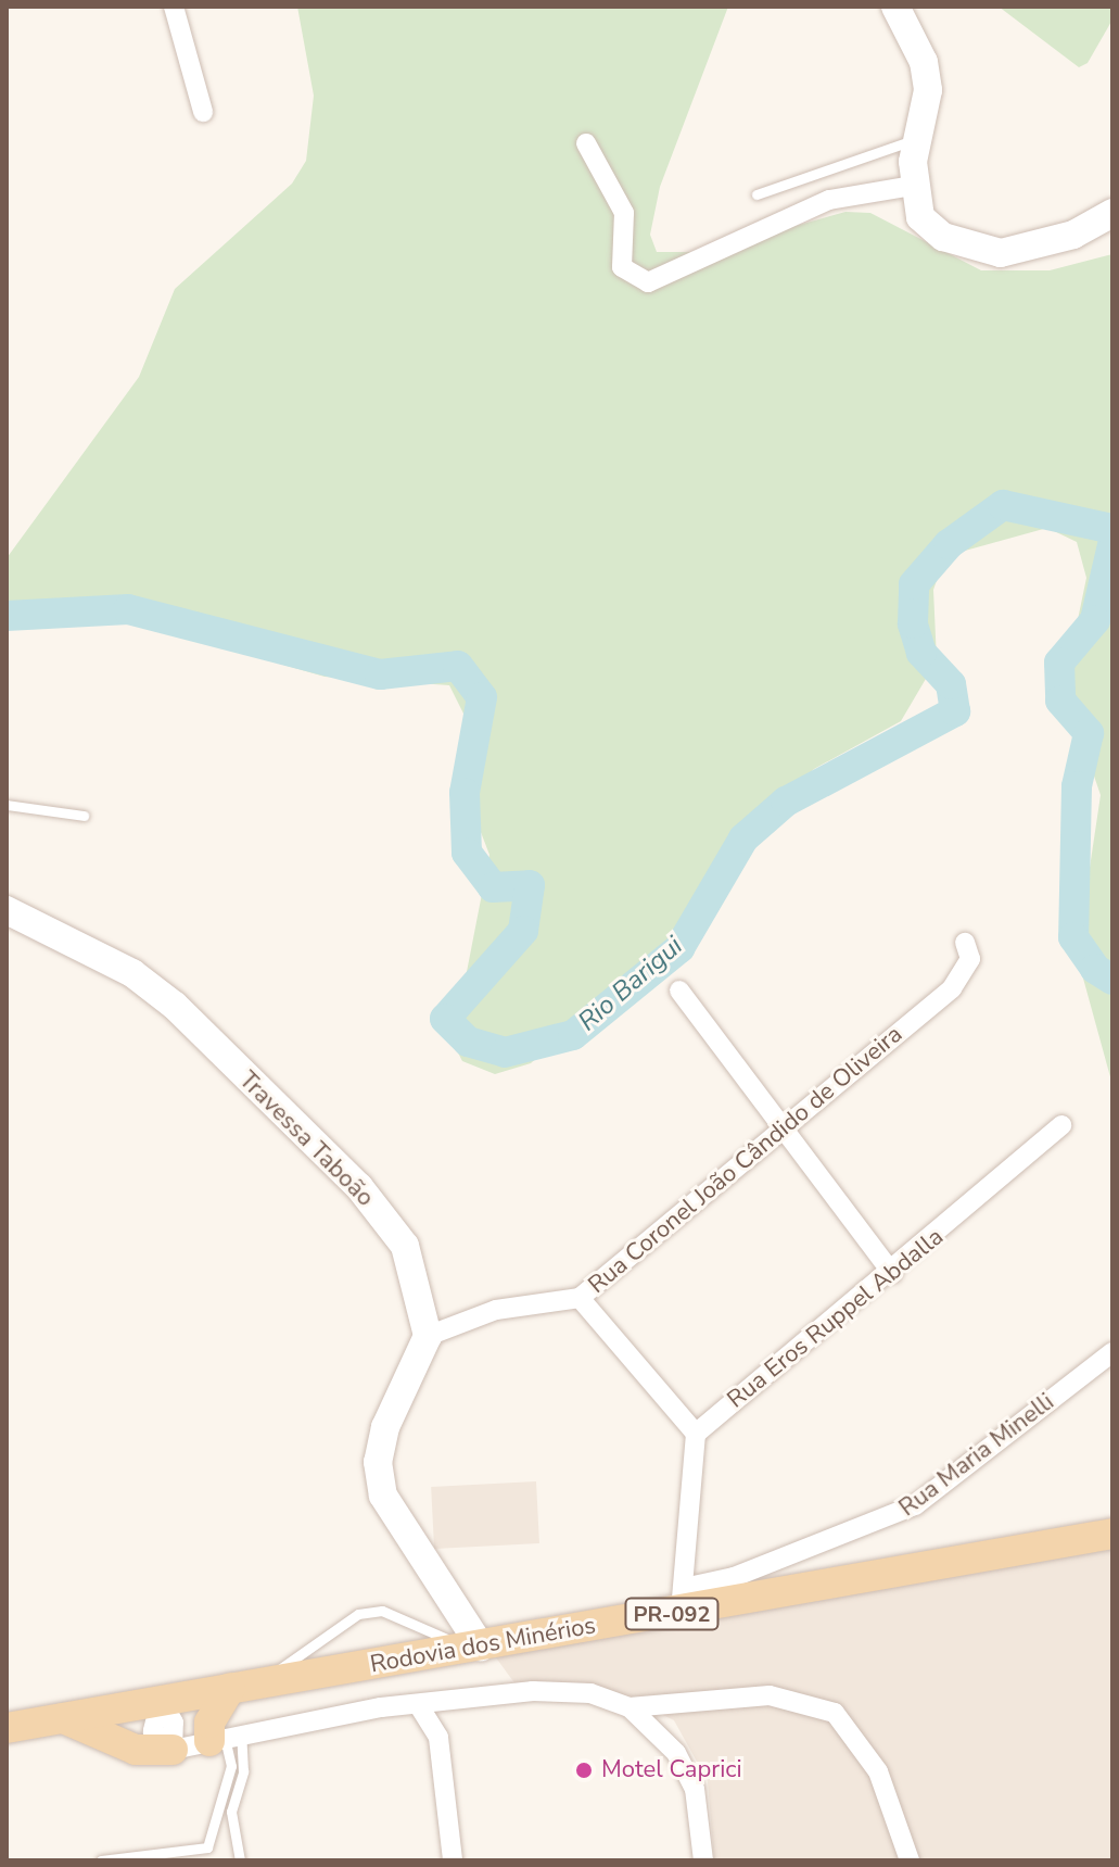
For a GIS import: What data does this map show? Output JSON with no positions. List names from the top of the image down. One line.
{"streets":{"main road":["PR-092","Rodovia dos Minérios"],"street":["Travessa Taboão","Rua Coronel João Cândido de Oliveira","Rua Eros Ruppel Abdalla","Rua Maria Minelli"]},"crossings":[["Travessa Taboão","Rua Coronel João Cândido de Oliveira"],["Rua Maria Minelli","Rodovia dos Minérios"]],"water":["Rio Barigui"],"places":["Motel Caprici"]}
